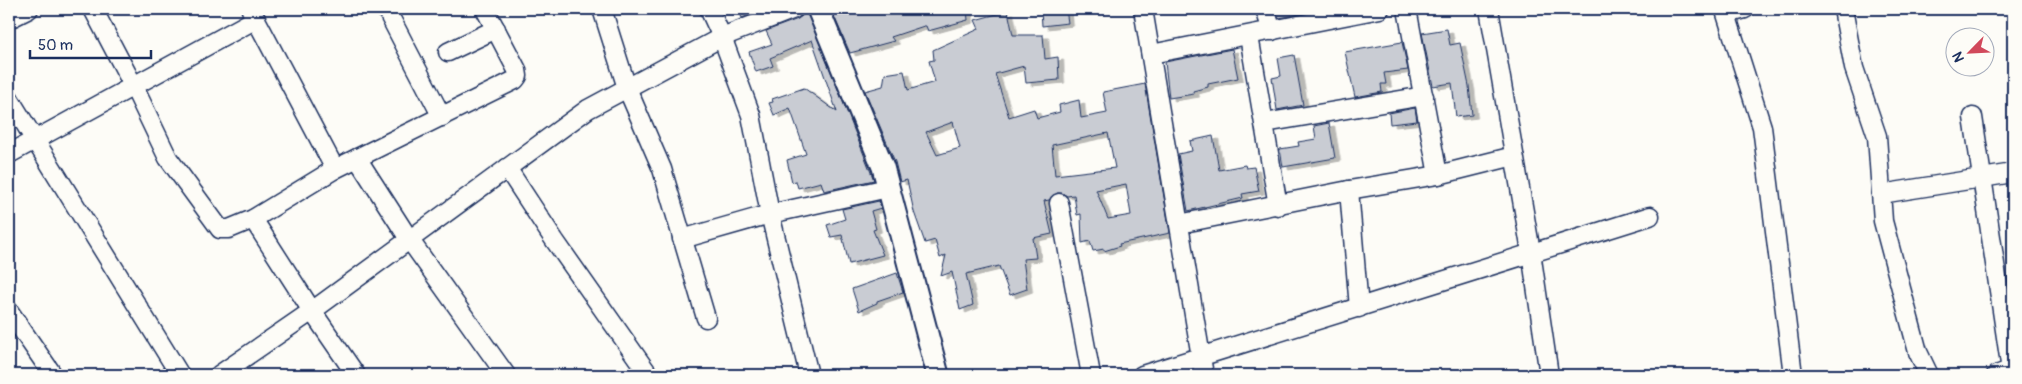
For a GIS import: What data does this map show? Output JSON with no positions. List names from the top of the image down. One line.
{"scale_bar":"50 m","north":"bottom left"}
